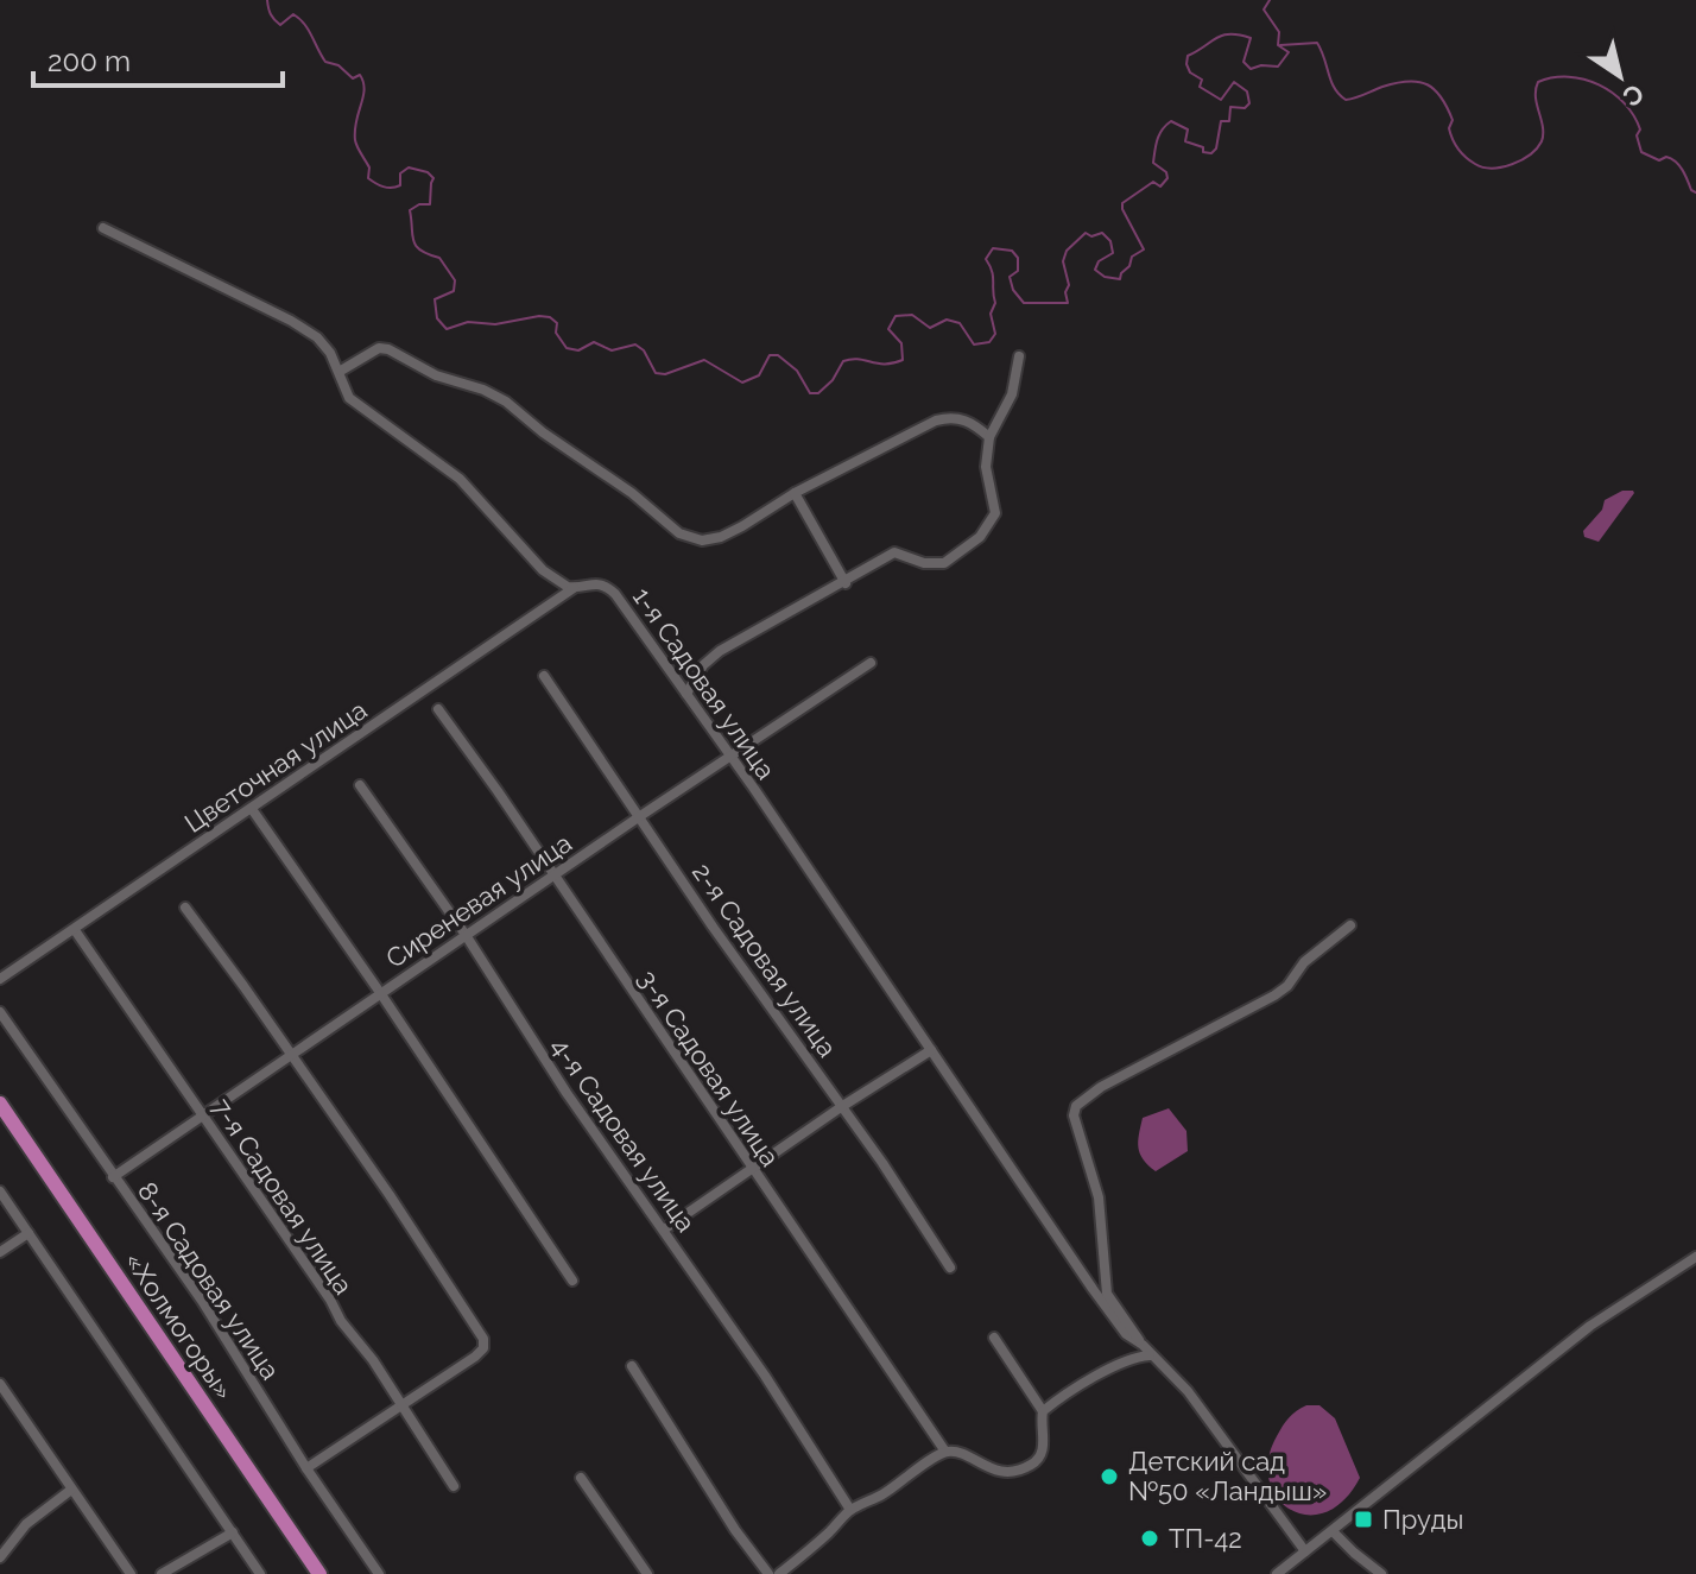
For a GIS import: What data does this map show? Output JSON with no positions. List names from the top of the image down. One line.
{"streets":{"highway":["«Холмогоры»"],"street":["1-я Садовая улица","Цветочная улица","Сиреневая улица","2-я Садовая улица","3-я Садовая улица","4-я Садовая улица","7-я Садовая улица","8-я Садовая улица"]},"crossings":[["1-я Садовая улица","Цветочная улица"],["1-я Садовая улица","Сиреневая улица"],["Цветочная улица","7-я Садовая улица"],["Сиреневая улица","2-я Садовая улица"],["Сиреневая улица","3-я Садовая улица"],["Сиреневая улица","4-я Садовая улица"],["Сиреневая улица","7-я Садовая улица"],["Сиреневая улица","8-я Садовая улица"]],"places":{"other":["Детский сад №50 «Ландыш»","ТП-42"],"transit":["Пруды"]},"scale_bar":"200 m","north":"bottom right"}
